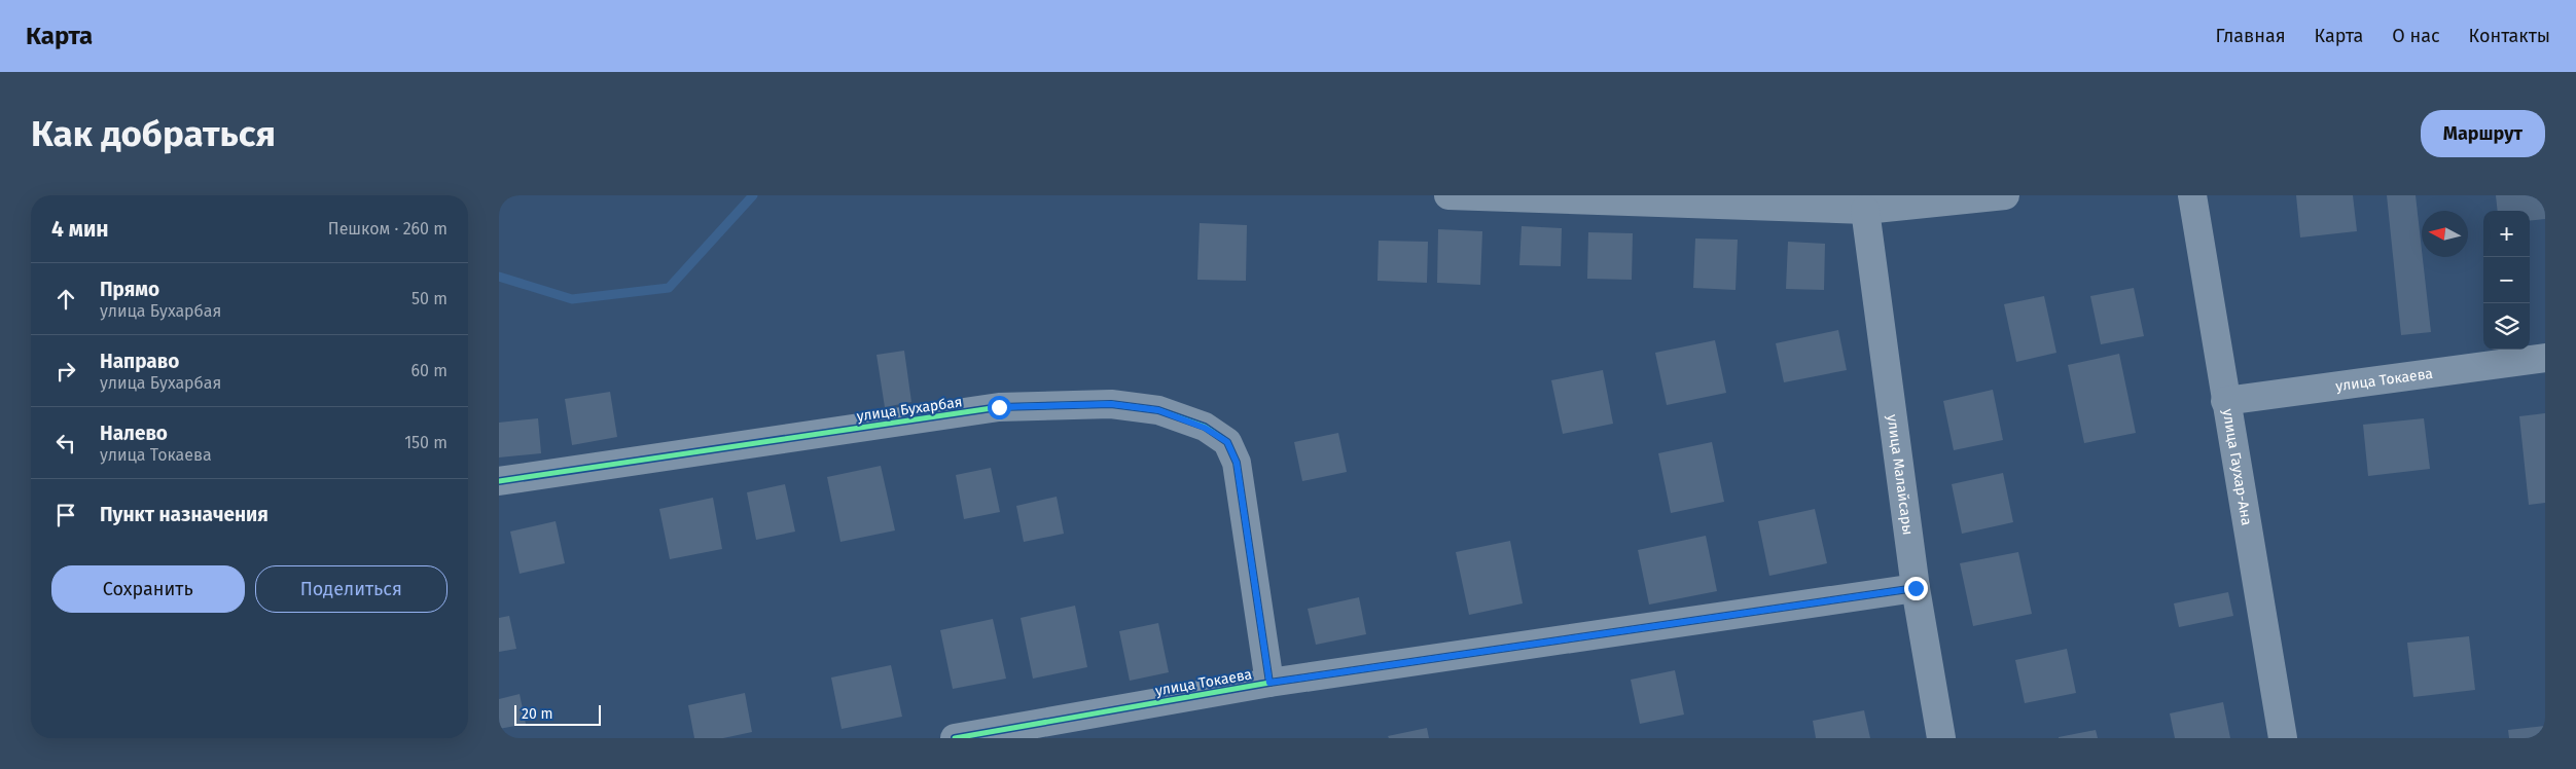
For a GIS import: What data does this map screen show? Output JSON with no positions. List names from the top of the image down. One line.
{"streets":{"street":["улица Токаева","улица Бухарбая","улица Гаухар-Ана","улица Малайсары"]},"crossings":[["улица Токаева","улица Бухарбая"],["улица Токаева","улица Гаухар-Ана"],["улица Токаева","улица Малайсары"]],"scale_bar":"20 m","north":"left","page":{"header":"Карта","nav":["Главная","Карта","О нас","Контакты"],"buttons":["Маршрут",["Сохранить","Поделиться"]],"title":"Как добраться","heading":["4 мин","Пешком · 260 m"],"map_buttons":["+","−"],"list":[["Прямо","улица Бухарбая","50 m"],["Направо","улица Бухарбая","60 m"],["Налево","улица Токаева","150 m"],"Пункт назначения"],"scale":"20 m"}}
